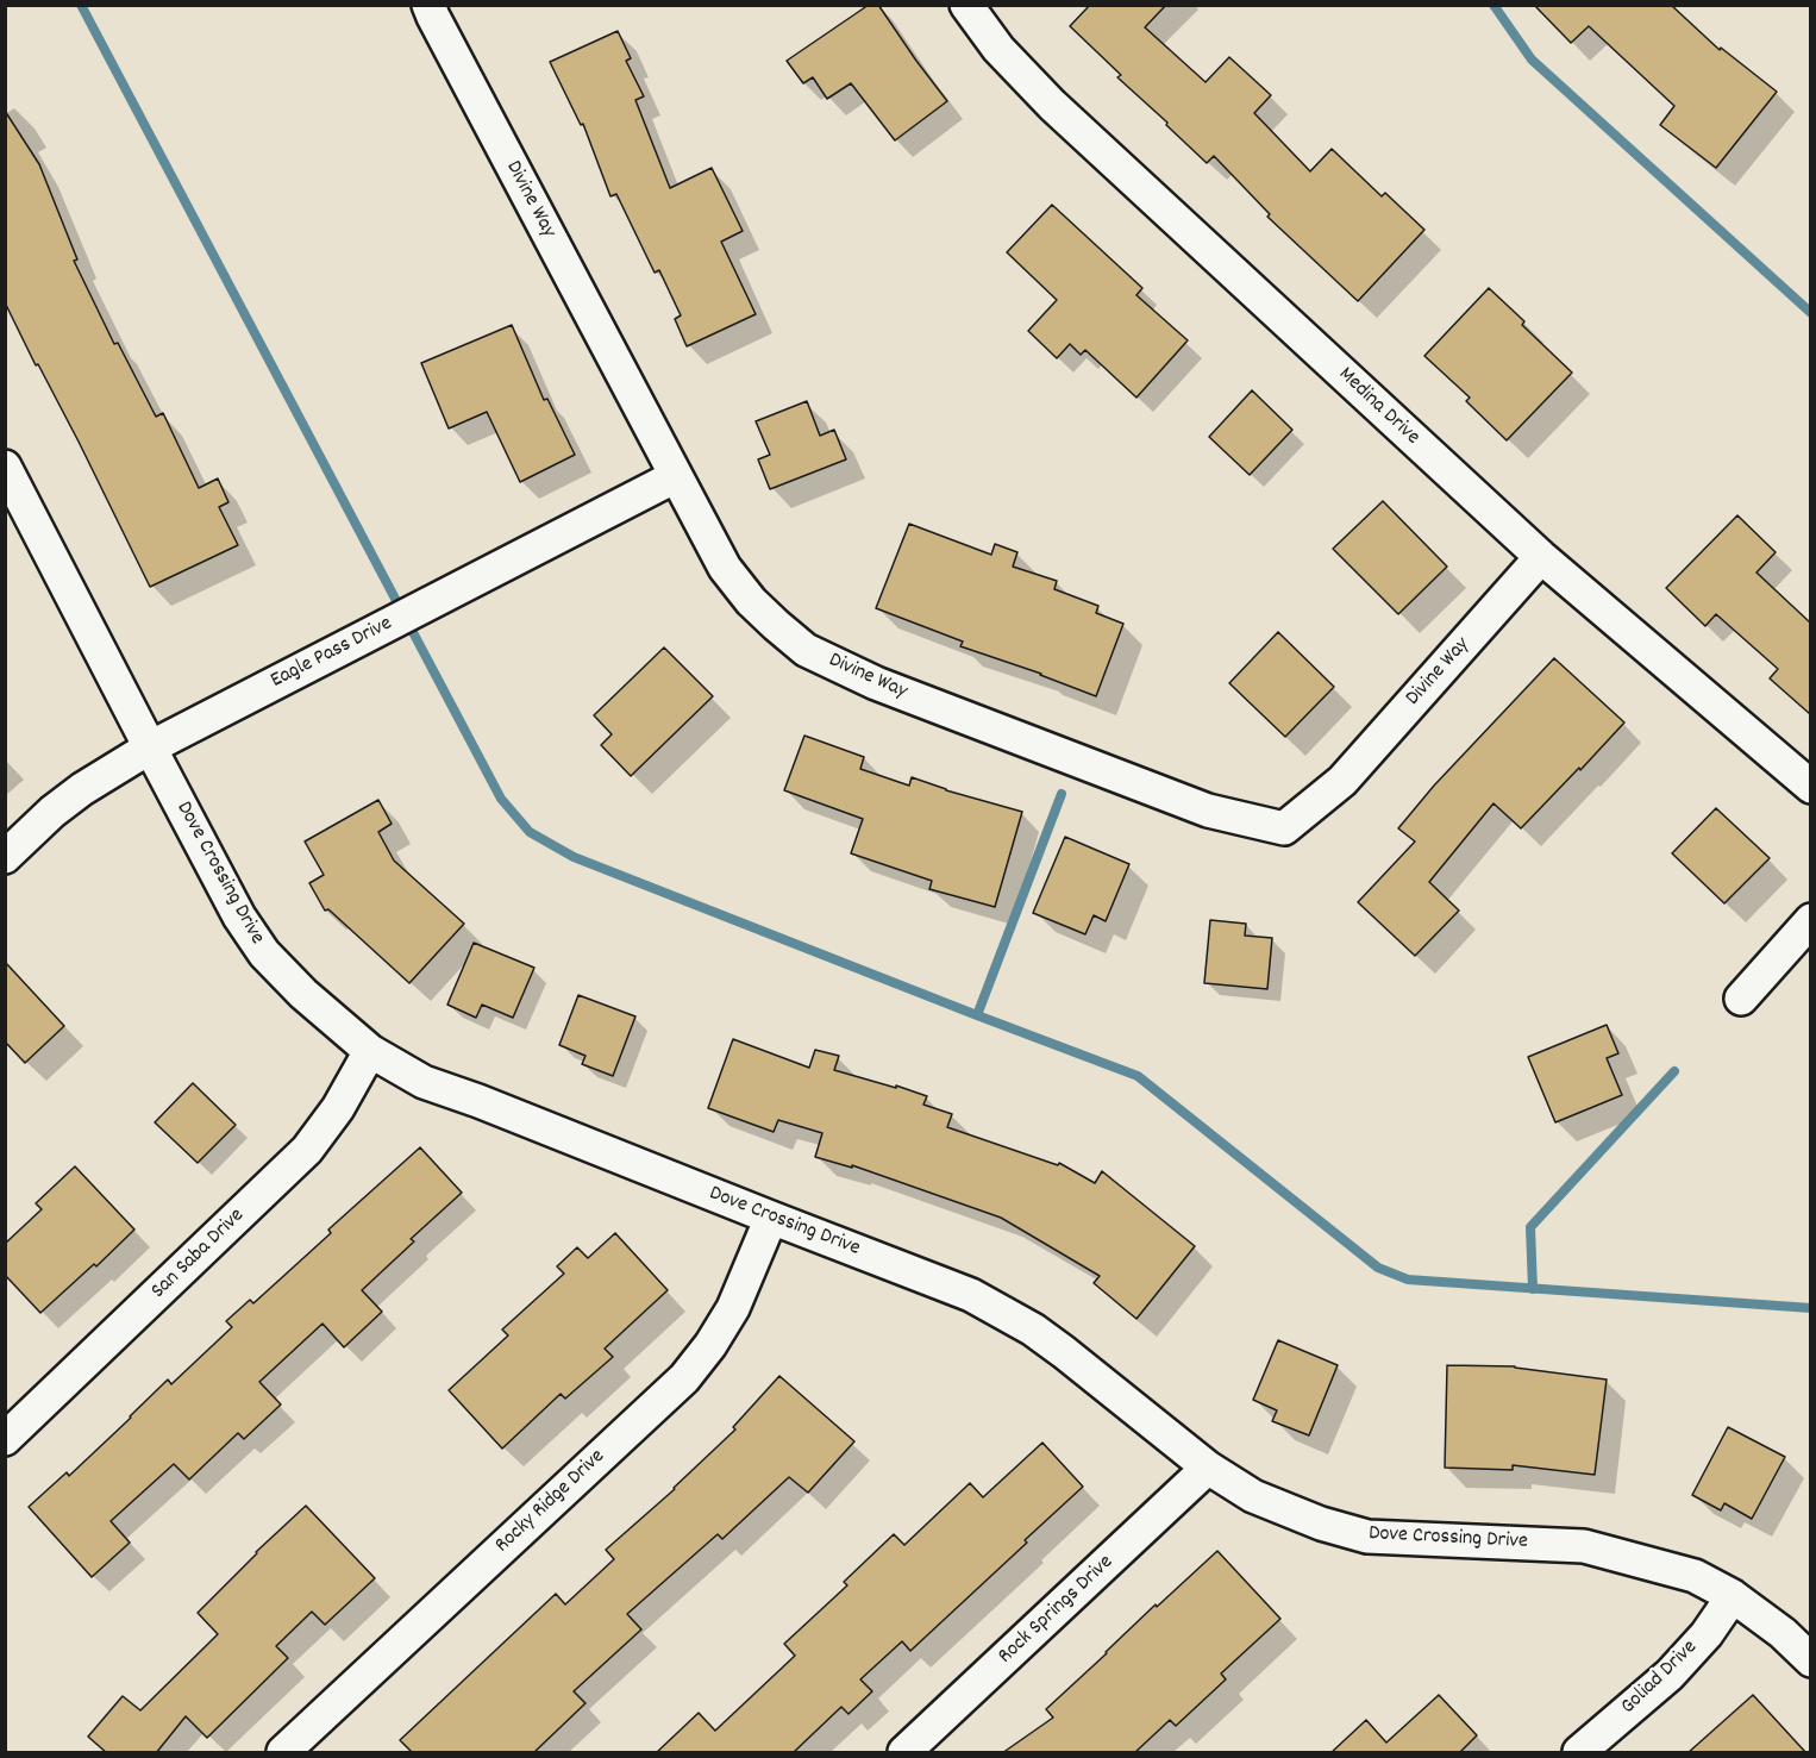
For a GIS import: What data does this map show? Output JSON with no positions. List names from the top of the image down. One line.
{"streets":{"street":["Divine Way","Medina Drive","Eagle Pass Drive","Dove Crossing Drive","San Saba Drive","Rocky Ridge Drive","Rock Springs Drive","Goliad Drive"]},"crossings":[["Divine Way","Medina Drive"],["Divine Way","Eagle Pass Drive"],["Eagle Pass Drive","Dove Crossing Drive"],["Dove Crossing Drive","San Saba Drive"],["Dove Crossing Drive","Rocky Ridge Drive"],["Dove Crossing Drive","Rock Springs Drive"],["Dove Crossing Drive","Goliad Drive"]]}
